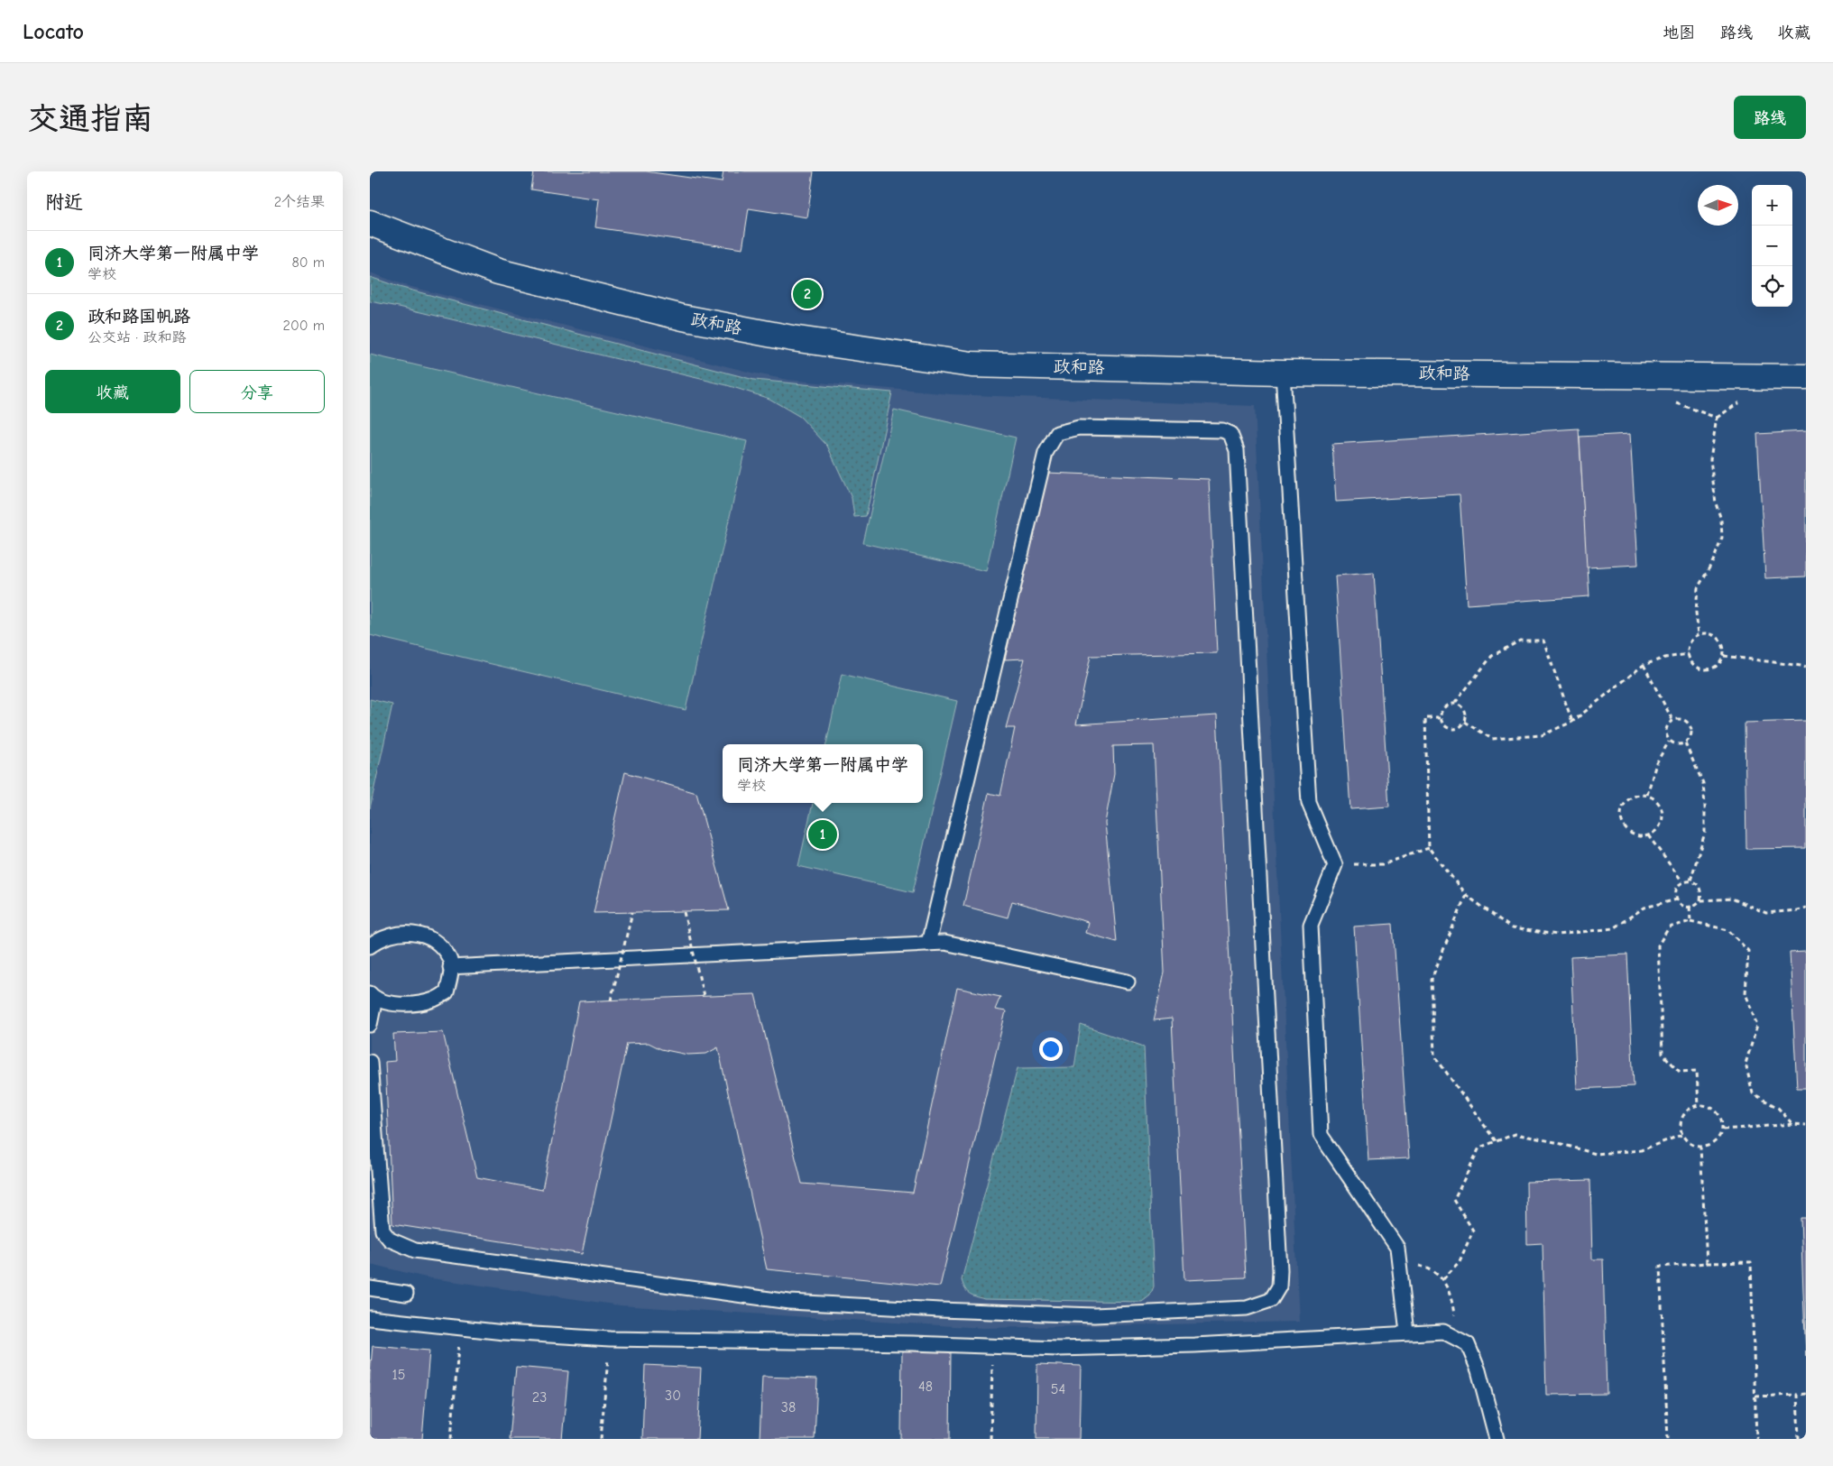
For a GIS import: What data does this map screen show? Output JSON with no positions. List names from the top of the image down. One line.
{"streets":{"street":["政和路"]},"house_numbers":["15","48","54","30","23","38"],"north":"right","page":{"header":"Locato","nav":["地图","路线","收藏"],"buttons":["路线",["收藏","分享"]],"title":"交通指南","heading":["附近","2个结果"],"map_buttons":["+","−"],"list":[{"mark":"1","name":"同济大学第一附属中学","note":"学校","value":"80 m"},{"mark":"2","name":"政和路国帆路","note":"公交站 · 政和路","value":"200 m"}],"pins":["2","1"],"popup":["同济大学第一附属中学","学校"]}}
